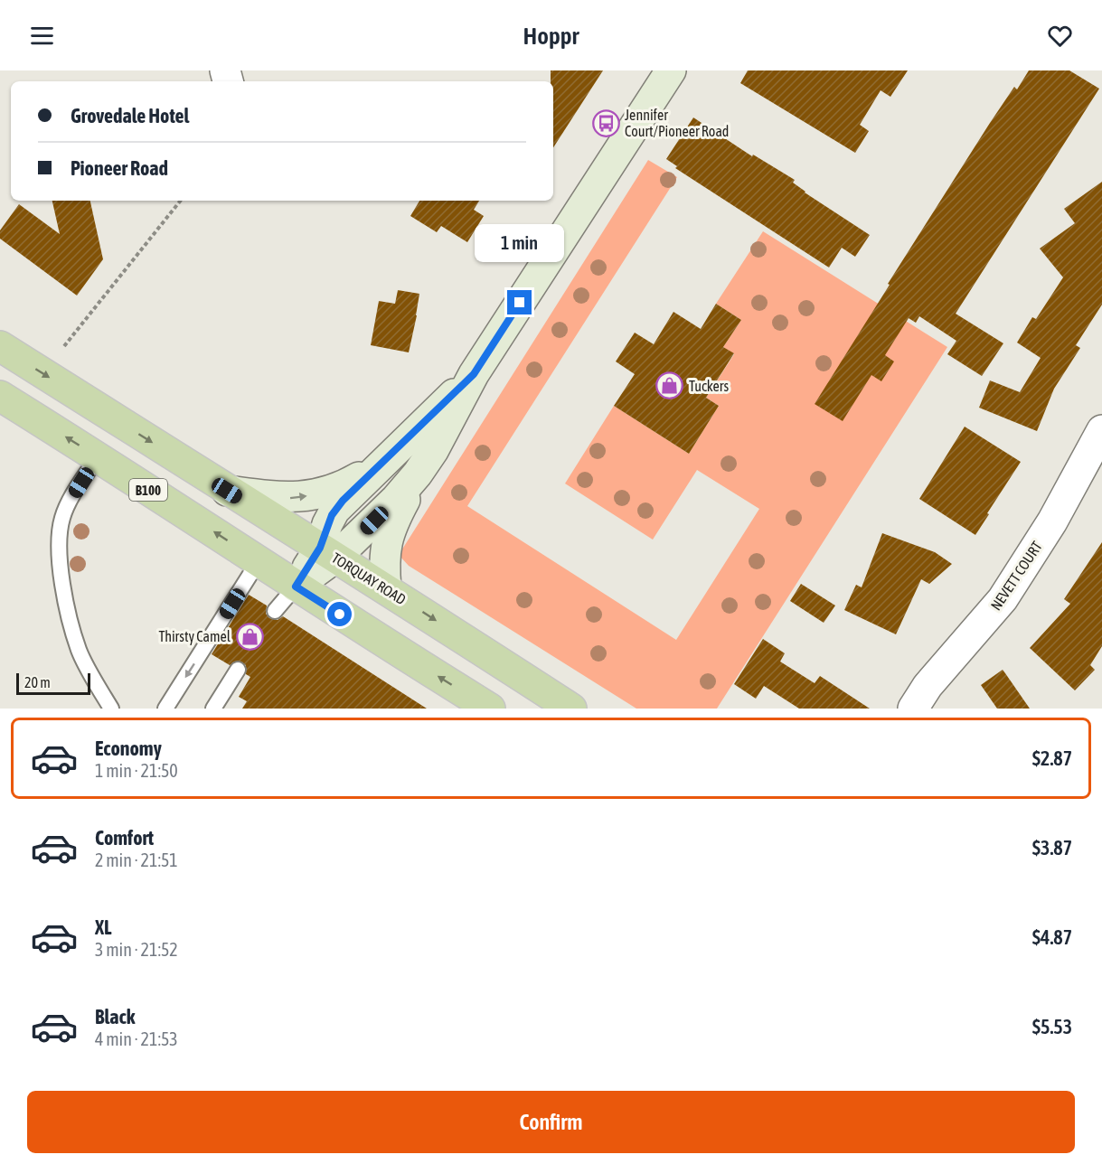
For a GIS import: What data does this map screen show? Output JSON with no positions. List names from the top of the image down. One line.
{"streets":{"main road":["B100","TORQUAY ROAD"],"street":["NEVETT COURT"]},"places":{"bus stop":["Jennifer Court/Pioneer Road"],"shop":["Tuckers","Thirsty Camel"]},"scale_bar":"20 m","page":{"header":"Hoppr","banner":["Grovedale Hotel","Pioneer Road"],"bubble":"1 min","scale":"20 m","list":[{"name":"Economy","note":"1 min · 21:50","value":"$2.87"},{"name":"Comfort","note":"2 min · 21:51","value":"$3.87"},{"name":"XL","note":"3 min · 21:52","value":"$4.87"},{"name":"Black","note":"4 min · 21:53","value":"$5.53"}],"buttons":"Confirm"}}
